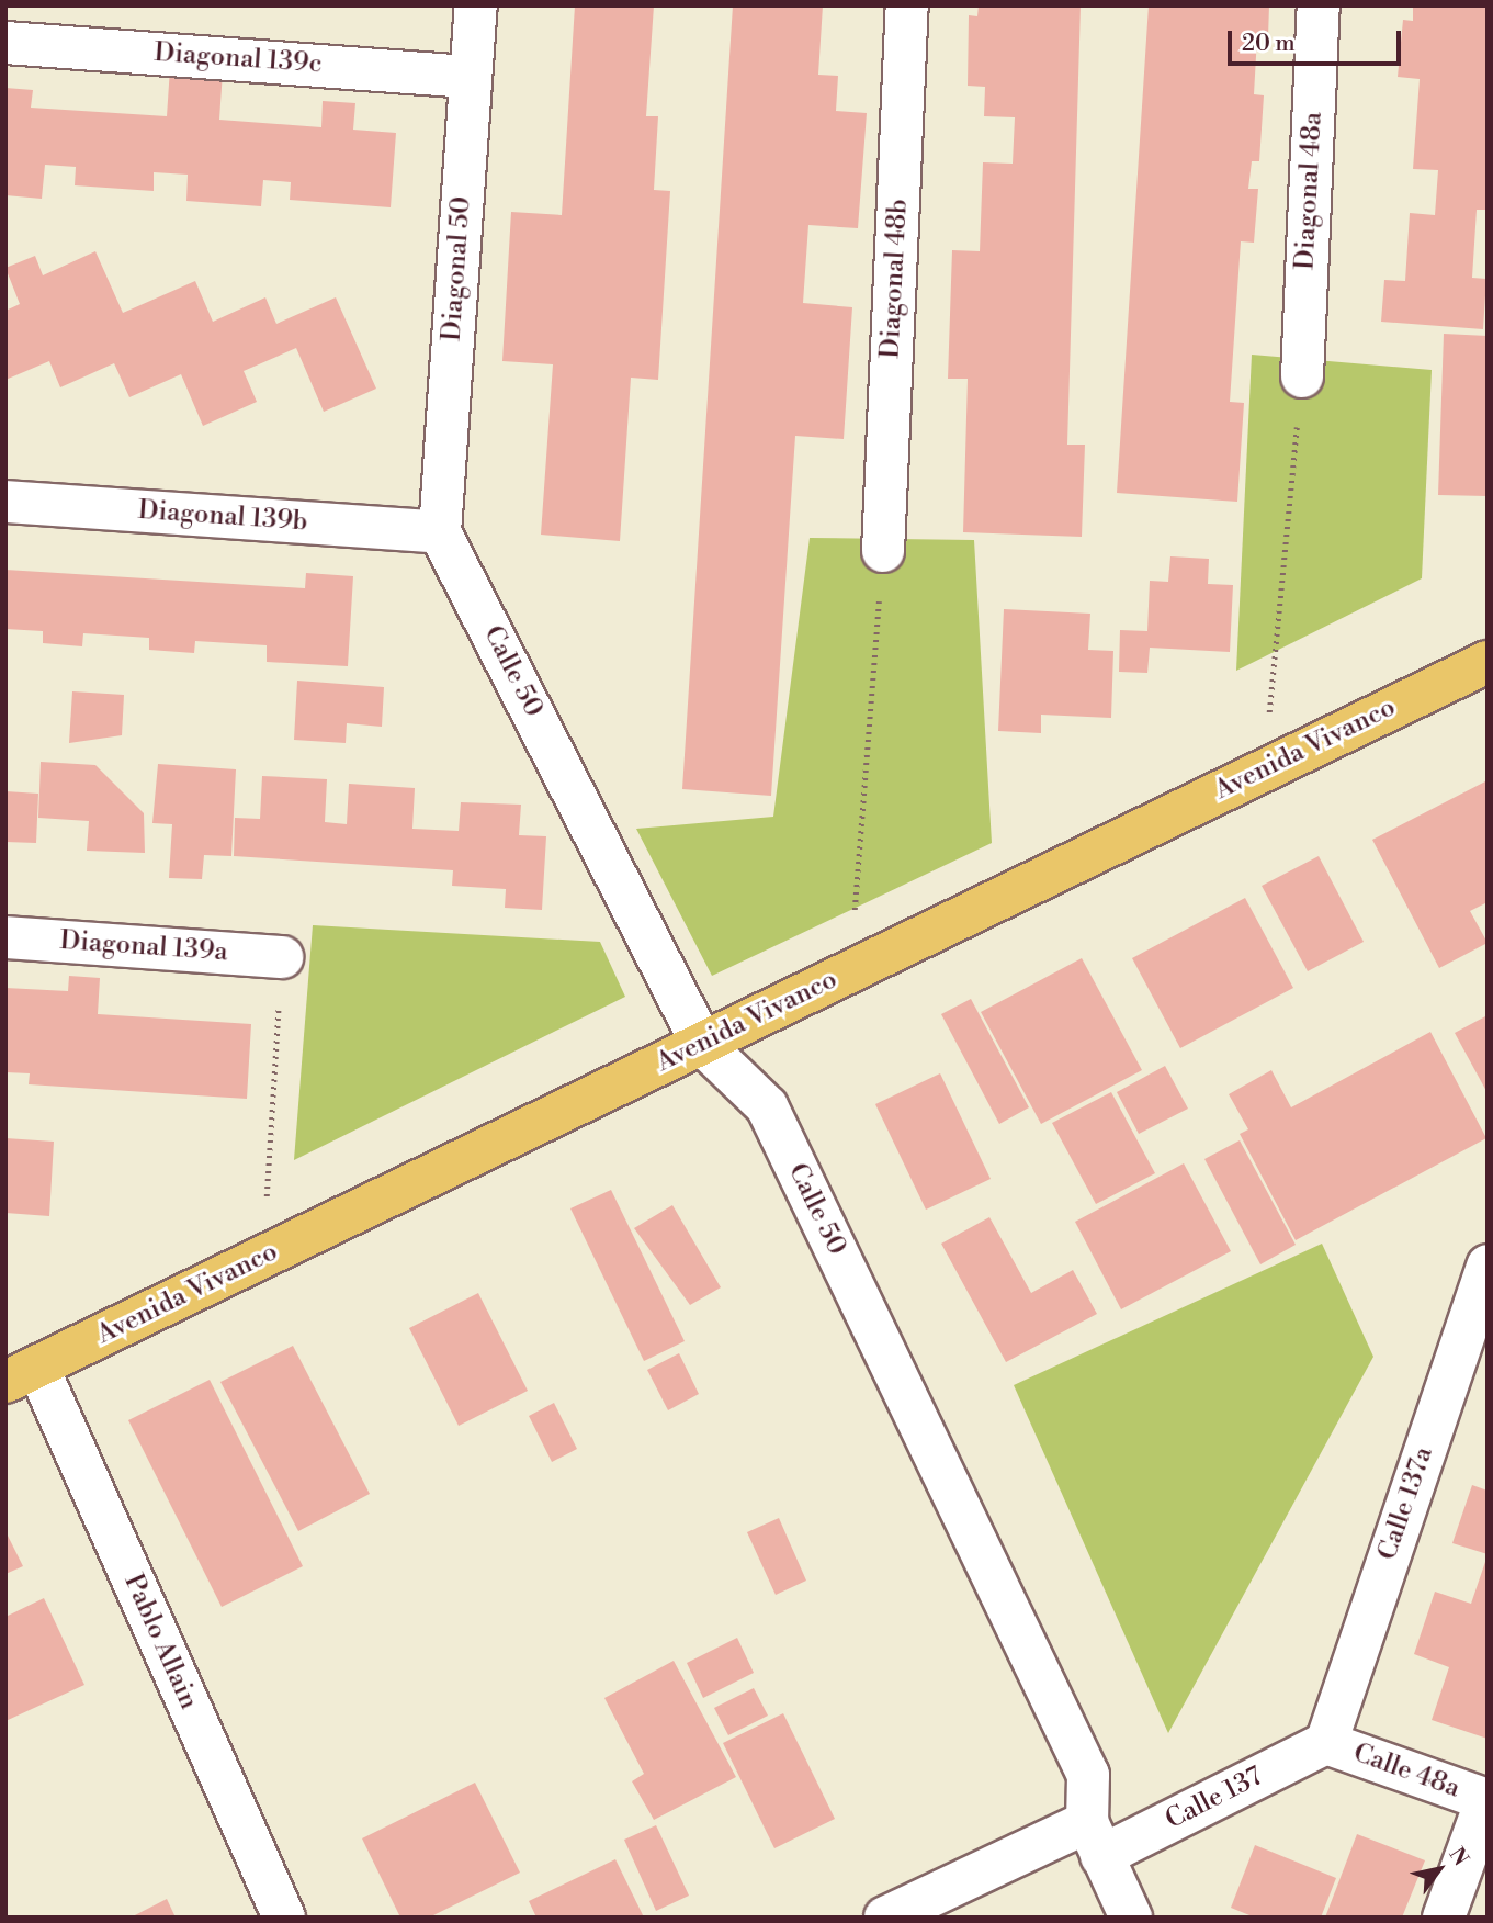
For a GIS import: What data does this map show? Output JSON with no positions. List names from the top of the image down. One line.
{"streets":{"main road":["Avenida Vivanco"],"street":["Diagonal 139c","Diagonal 48a","Diagonal 50","Diagonal 48b","Diagonal 139b","Calle 50","Diagonal 139a","Calle 137a","Pablo Allain","Calle 48a","Calle 137"]},"crossings":[["Diagonal 139c","Diagonal 50"],["Diagonal 50","Diagonal 139b"],["Diagonal 50","Calle 50"],["Diagonal 139b","Calle 50"],["Calle 50","Avenida Vivanco"],["Calle 50","Calle 137"],["Avenida Vivanco","Pablo Allain"],["Calle 137a","Calle 48a"],["Calle 137a","Calle 137"],["Calle 48a","Calle 137"]],"scale_bar":"20 m","north":"top right"}
